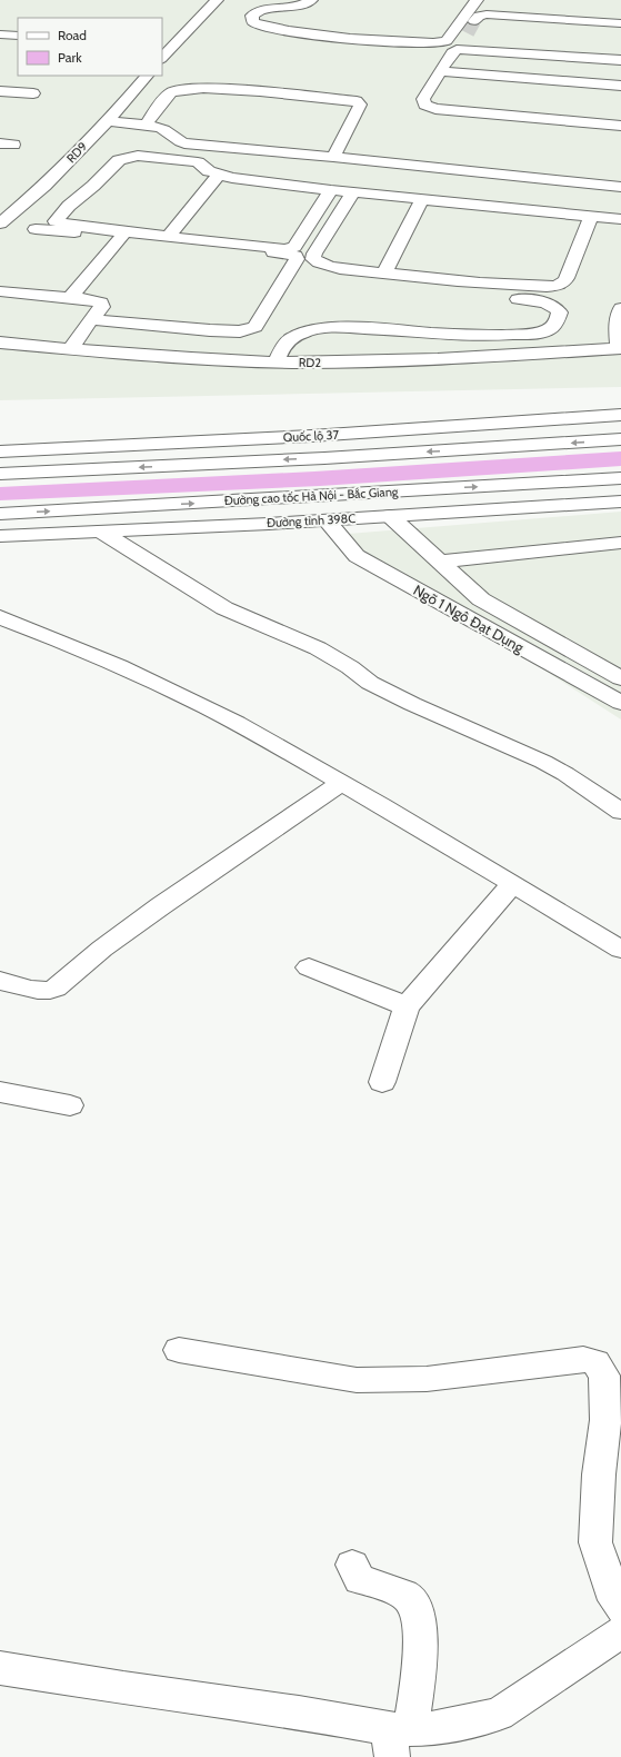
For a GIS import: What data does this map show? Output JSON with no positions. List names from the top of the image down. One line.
{"streets":{"main road":["RD9","RD2","Quốc lộ 37","Đường cao tốc Hà Nội - Bắc Giang","Đường tỉnh 398C","Ngõ 1 Ngô Đạt Dụng"]},"crossings":[["Đường tỉnh 398C","Ngõ 1 Ngô Đạt Dụng"]],"legend":["Road","Park"]}
